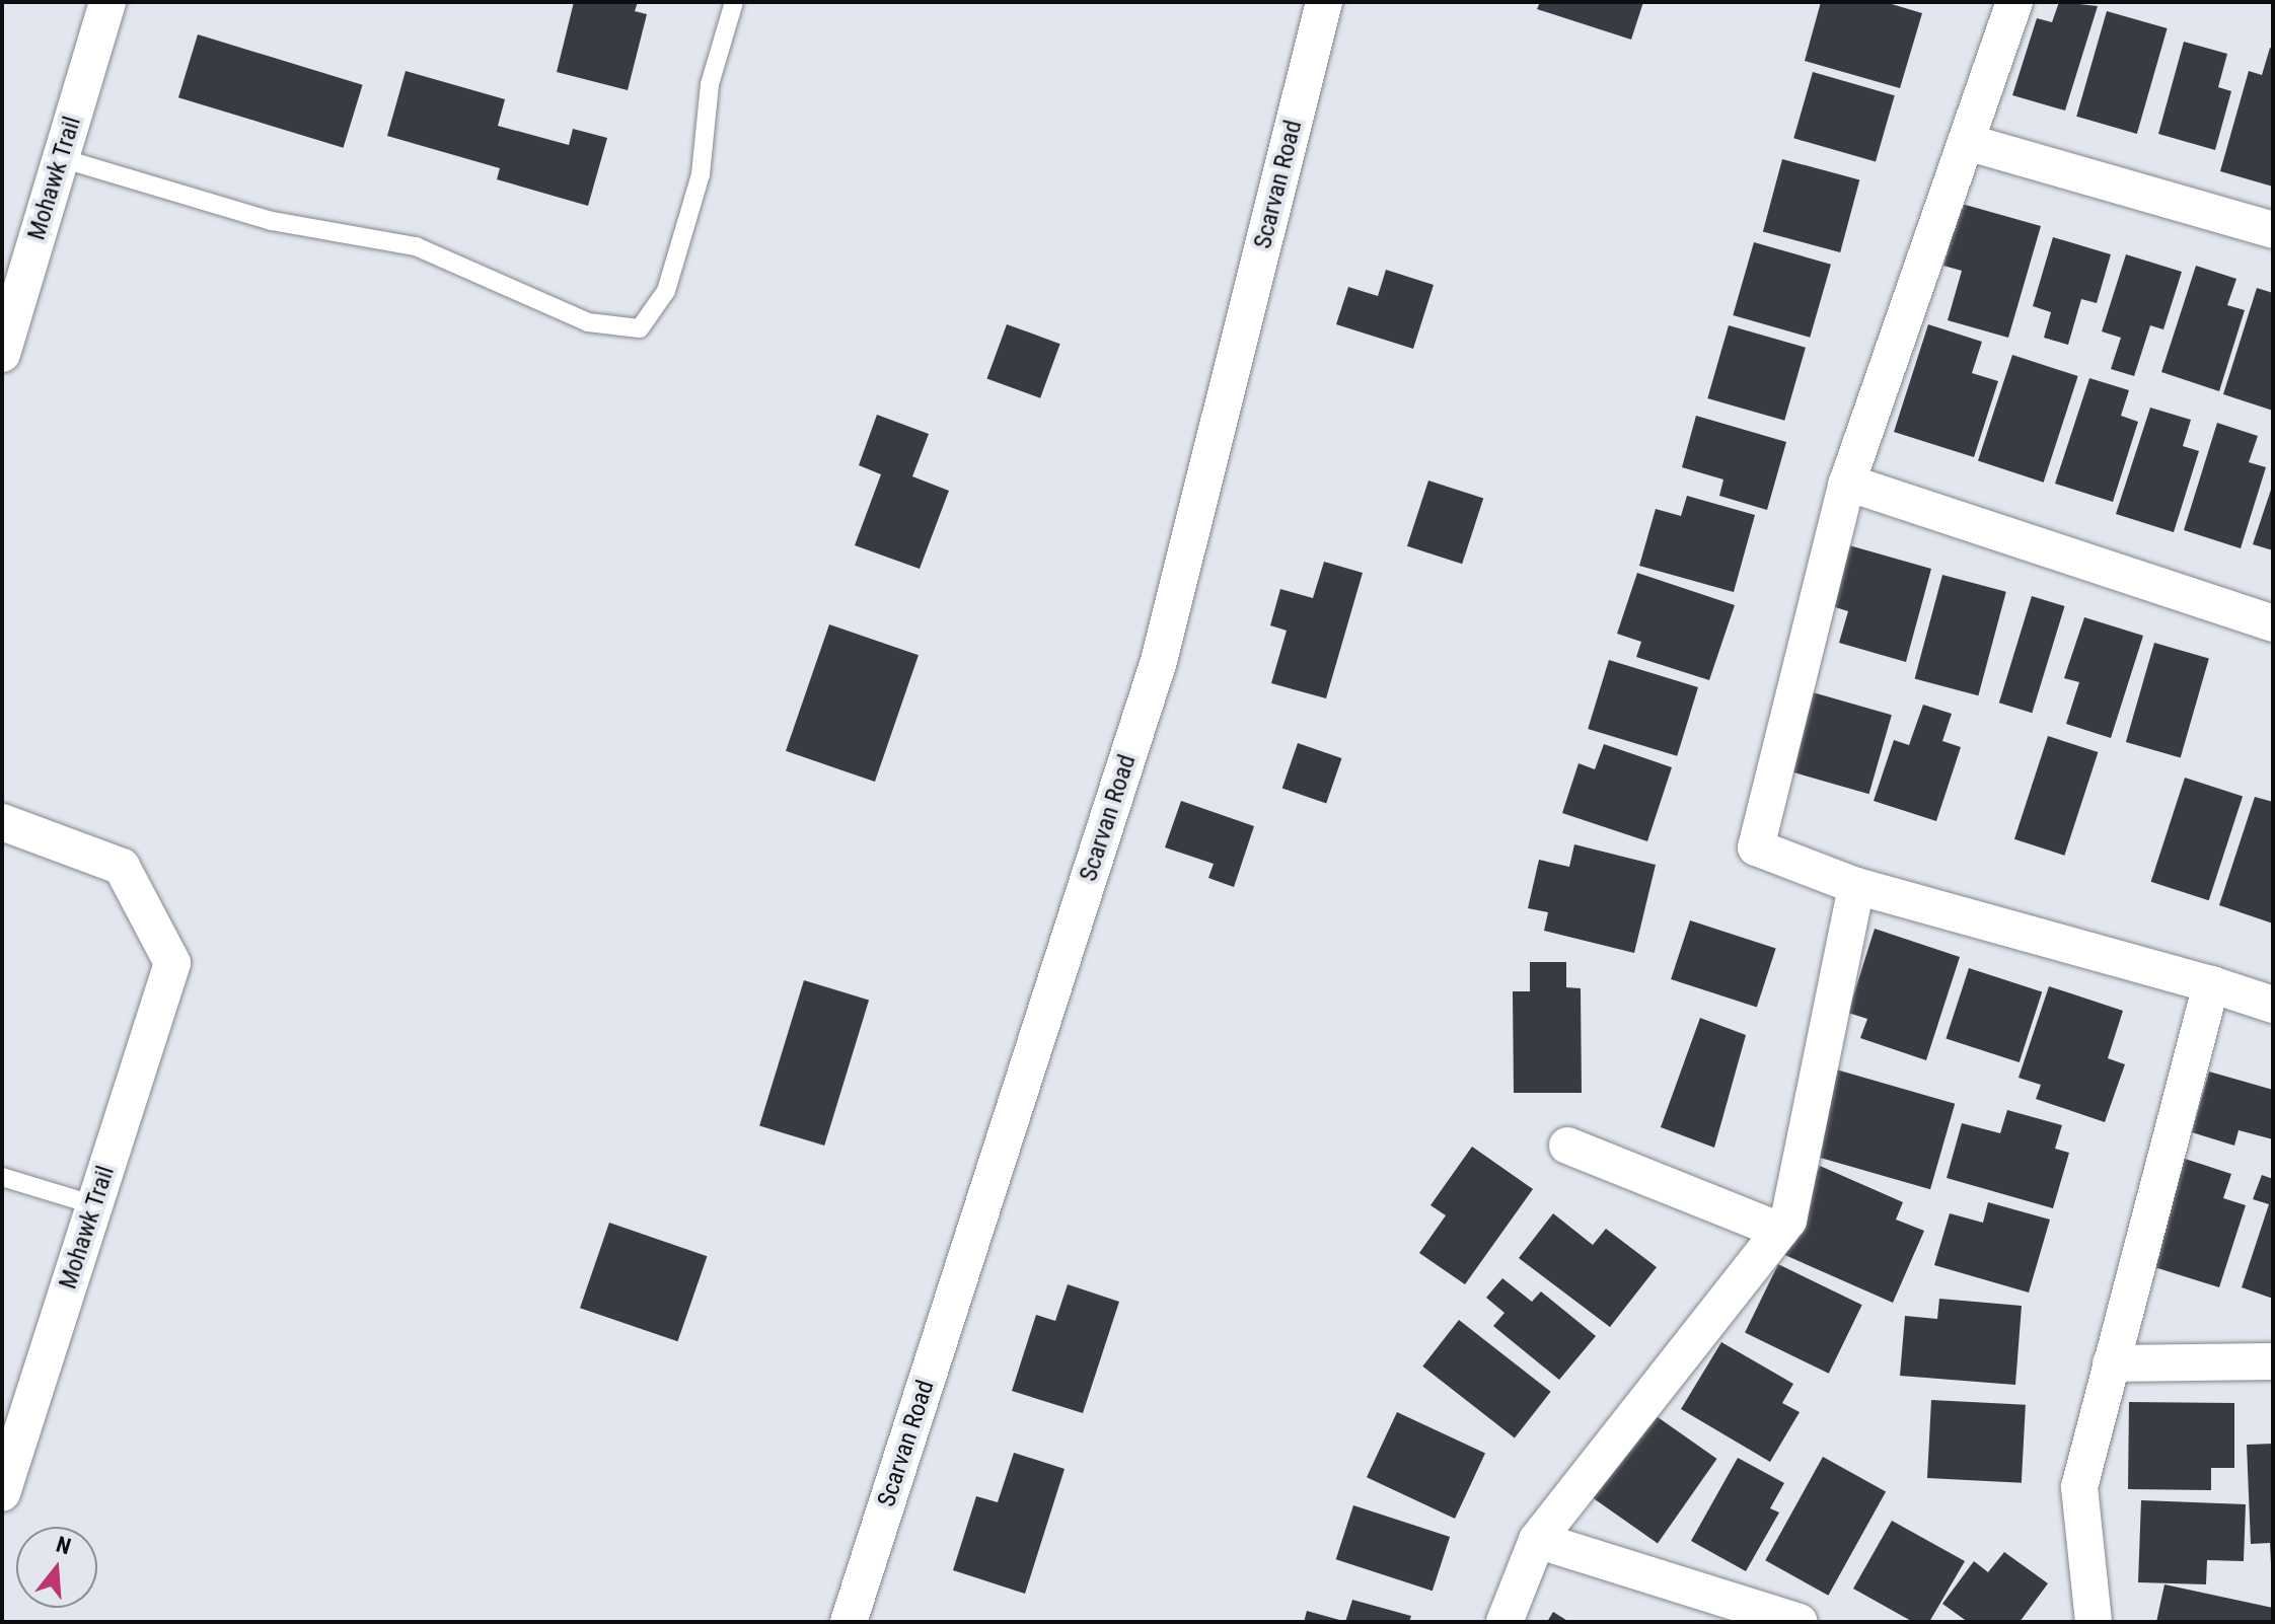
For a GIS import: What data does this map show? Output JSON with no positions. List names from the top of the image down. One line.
{"streets":{"street":["Mohawk Trail","Scarvan Road"]},"north":"top"}
